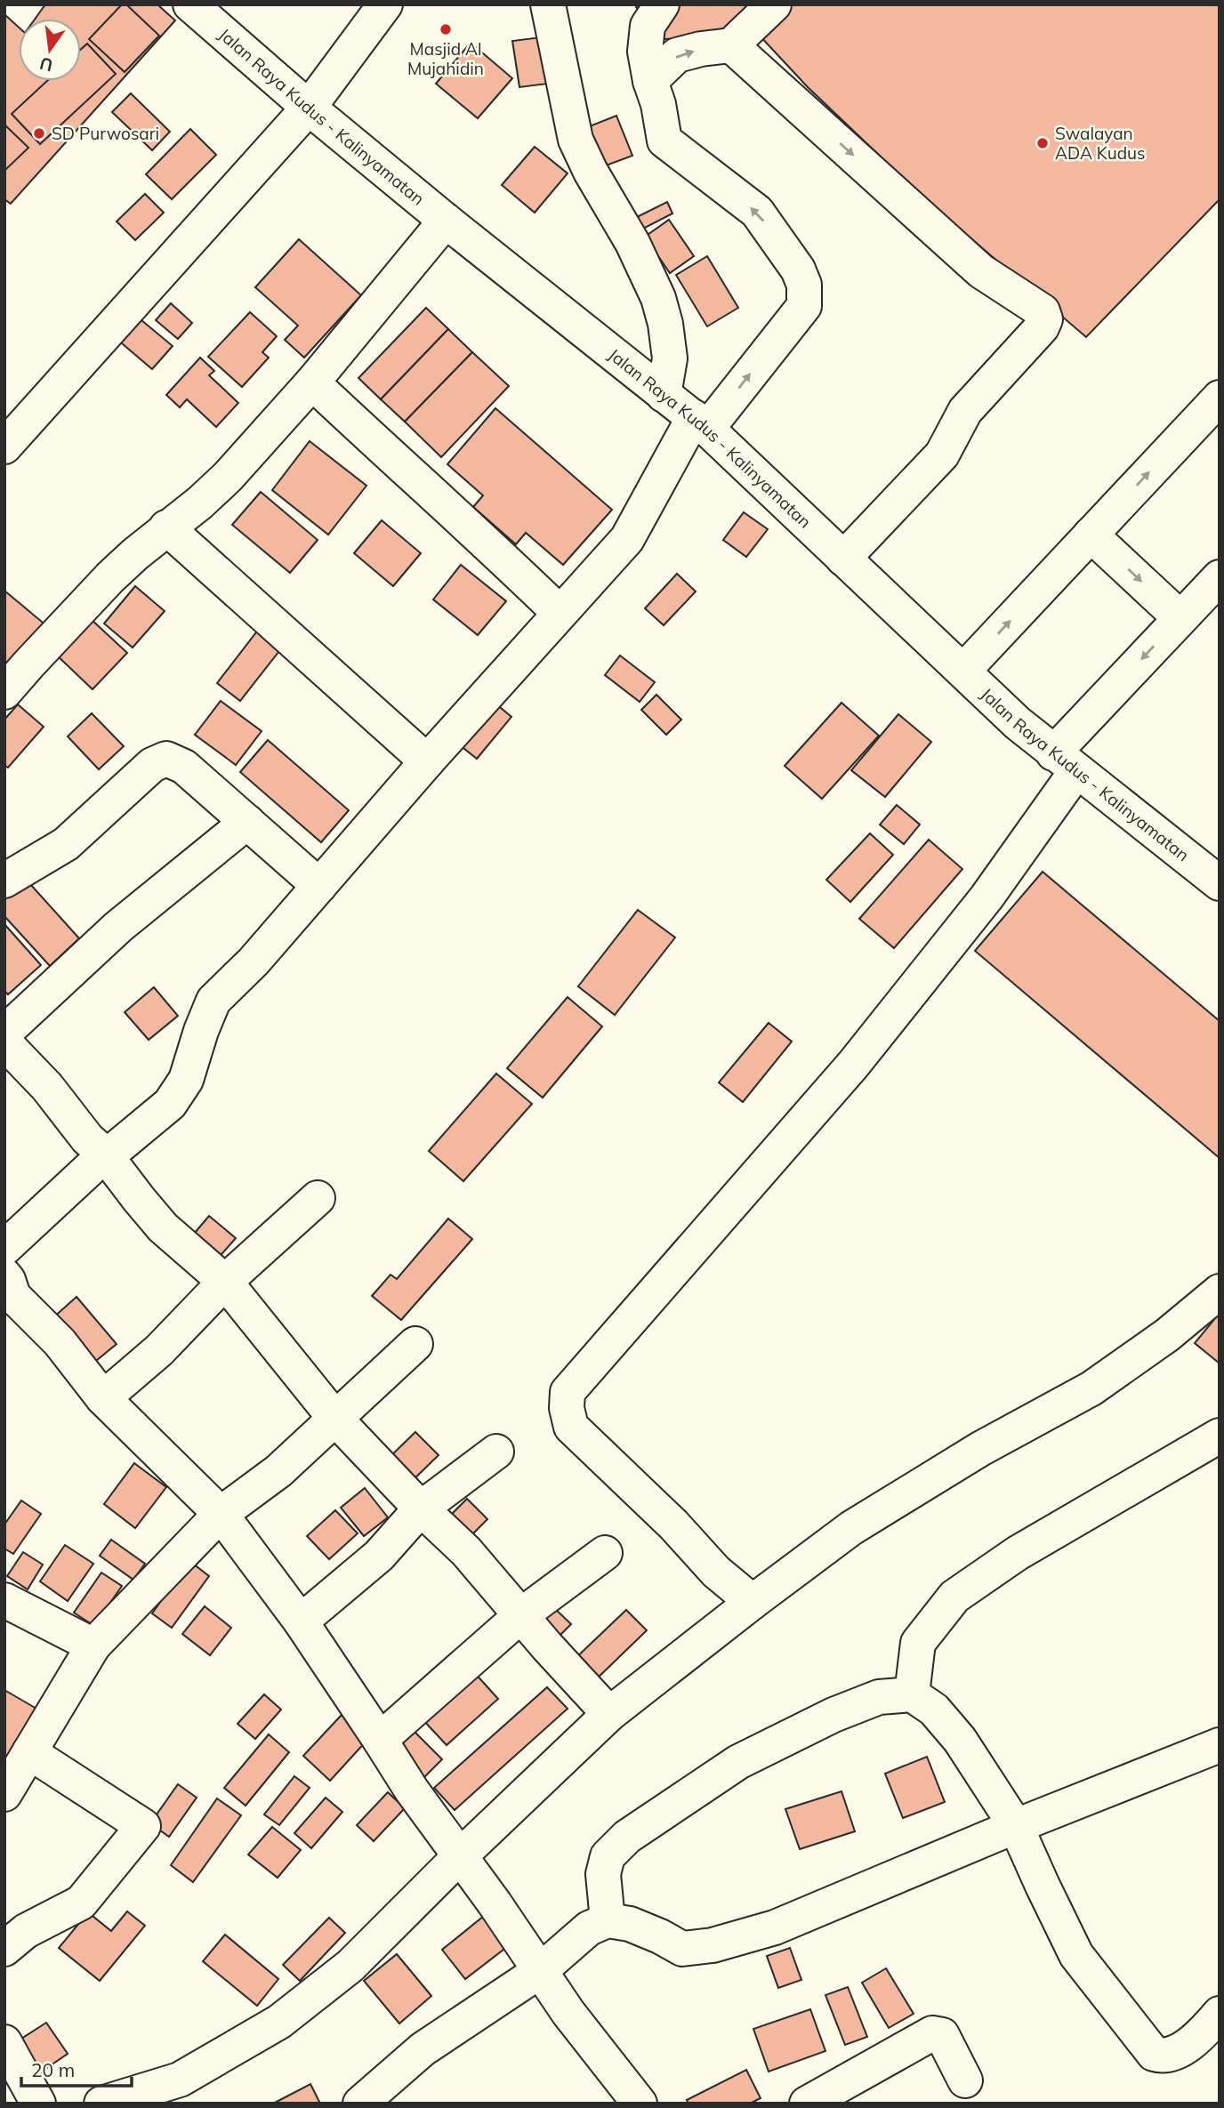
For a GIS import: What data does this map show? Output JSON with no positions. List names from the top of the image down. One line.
{"streets":{"street":["Jalan Raya Kudus - Kalinyamatan"]},"places":["Masjid Al Mujahidin","SD Purwosari","Swalayan ADA Kudus"],"scale_bar":"20 m","north":"bottom"}
